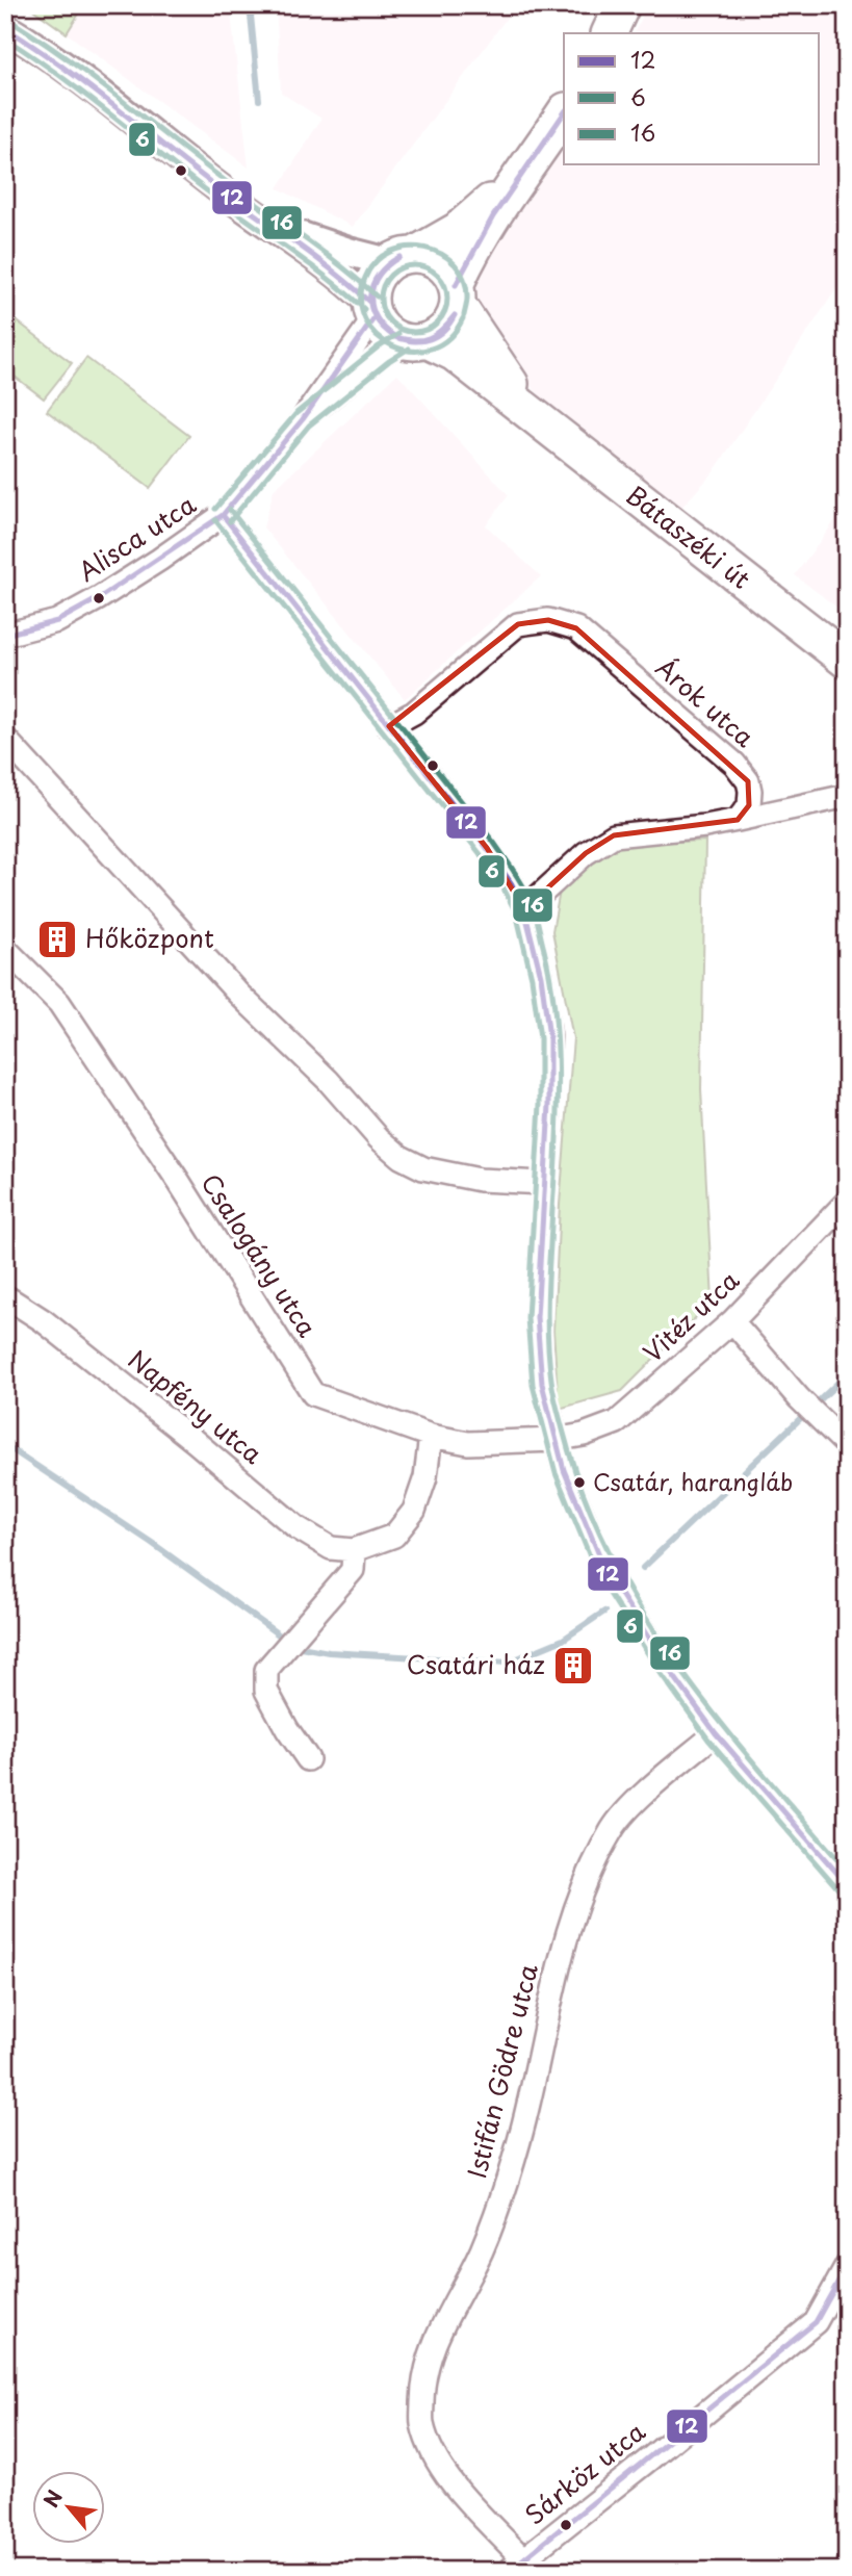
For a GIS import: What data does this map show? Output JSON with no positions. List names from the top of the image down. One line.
{"streets":{"main road":["Bátaszéki út"],"street":["Alisca utca","Árok utca","Csalogány utca","Vitéz utca","Napfény utca","Istifán Gödre utca","Sárköz utca"]},"crossings":[["Csalogány utca","Vitéz utca"],["Istifán Gödre utca","Sárköz utca"]],"places":{"building":["Hőközpont","Csatári ház"],"other":["Csatár, harangláb"]},"lines":["transit line 16","transit line 12","transit line 6"],"legend":["12","6","16"],"north":"top left"}
